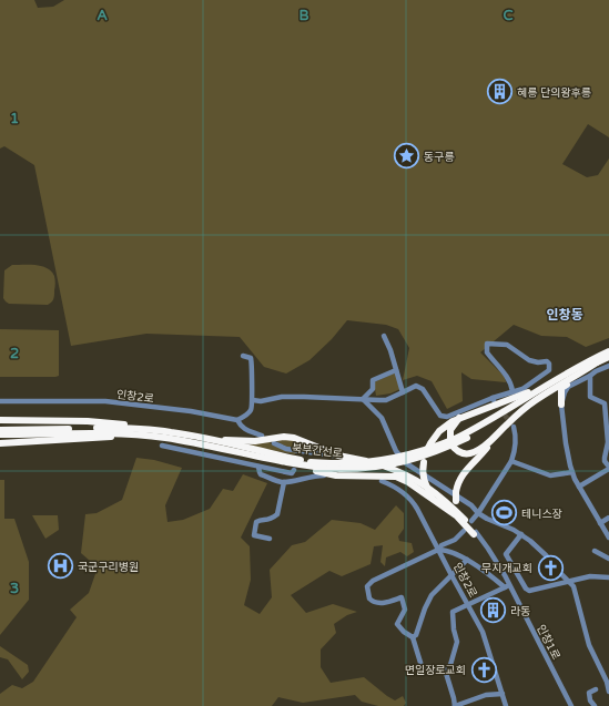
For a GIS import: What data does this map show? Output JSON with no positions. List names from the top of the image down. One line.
{"streets":{"highway":["북부간선로"],"street":["인창2로","인창1로"]},"districts":["인창동"],"places":{"building":["혜릉 단의왕후릉","라동"],"place":["동구릉"],"sports":["테니스장"],"hospital":["국군구리병원"],"church":["무지개교회","면일장로교회"]},"grid":{"columns":["A","B","C"],"rows":["1","2","3"]}}
